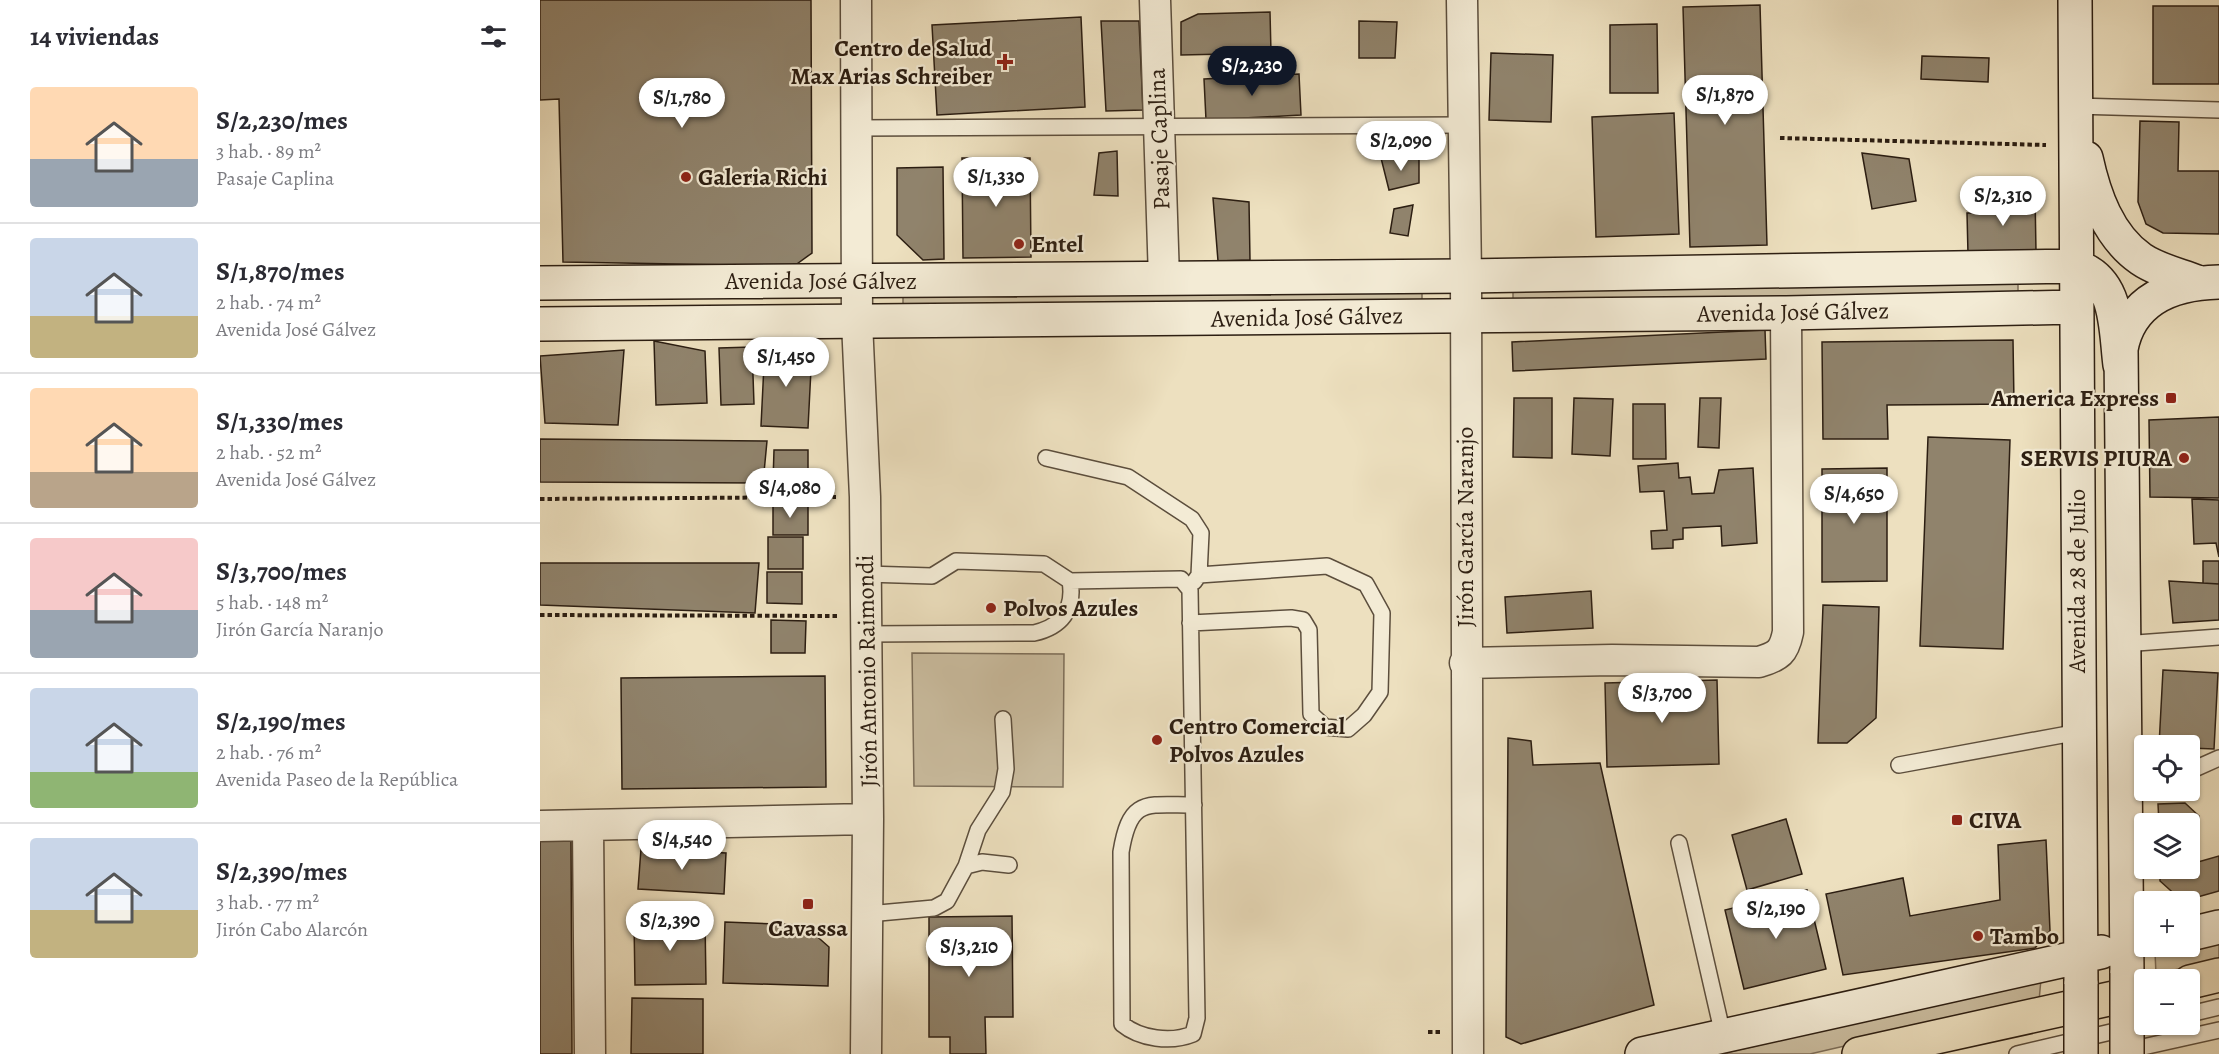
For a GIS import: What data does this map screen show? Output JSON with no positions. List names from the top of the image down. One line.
{"streets":{"street":["Pasaje Caplina","Avenida José Gálvez","Jirón García Naranjo","Avenida 28 de Julio","Jirón Antonio Raimondi"]},"crossings":[["Pasaje Caplina","Avenida José Gálvez"],["Avenida José Gálvez","Jirón García Naranjo"],["Avenida José Gálvez","Avenida 28 de Julio"],["Avenida José Gálvez","Jirón Antonio Raimondi"]],"places":{"health":["Centro de Salud Max Arias Schreiber"],"other":["Galeria Richi","Entel","SERVIS PIURA","Polvos Azules","Centro Comercial Polvos Azules","Tambo"],"transit":["America Express","CIVA","Cavassa"]},"page":{"heading":"14 viviendas","price":["S/2,230","S/1,870","S/1,780","S/2,090","S/1,330","S/2,310","S/1,450","S/4,080","S/4,650","S/3,700","S/4,540","S/2,190","S/2,390","S/3,210"],"list":[{"name":"S/2,230/mes","note":"3 hab. · 89 m² · Pasaje Caplina"},{"name":"S/1,870/mes","note":"2 hab. · 74 m² · Avenida José Gálvez"},{"name":"S/1,330/mes","note":"2 hab. · 52 m² · Avenida José Gálvez"},{"name":"S/3,700/mes","note":"5 hab. · 148 m² · Jirón García Naranjo"},{"name":"S/2,190/mes","note":"2 hab. · 76 m² · Avenida Paseo de la República"},{"name":"S/2,390/mes","note":"3 hab. · 77 m² · Jirón Cabo Alarcón"}],"map_buttons":["+","−"]}}
